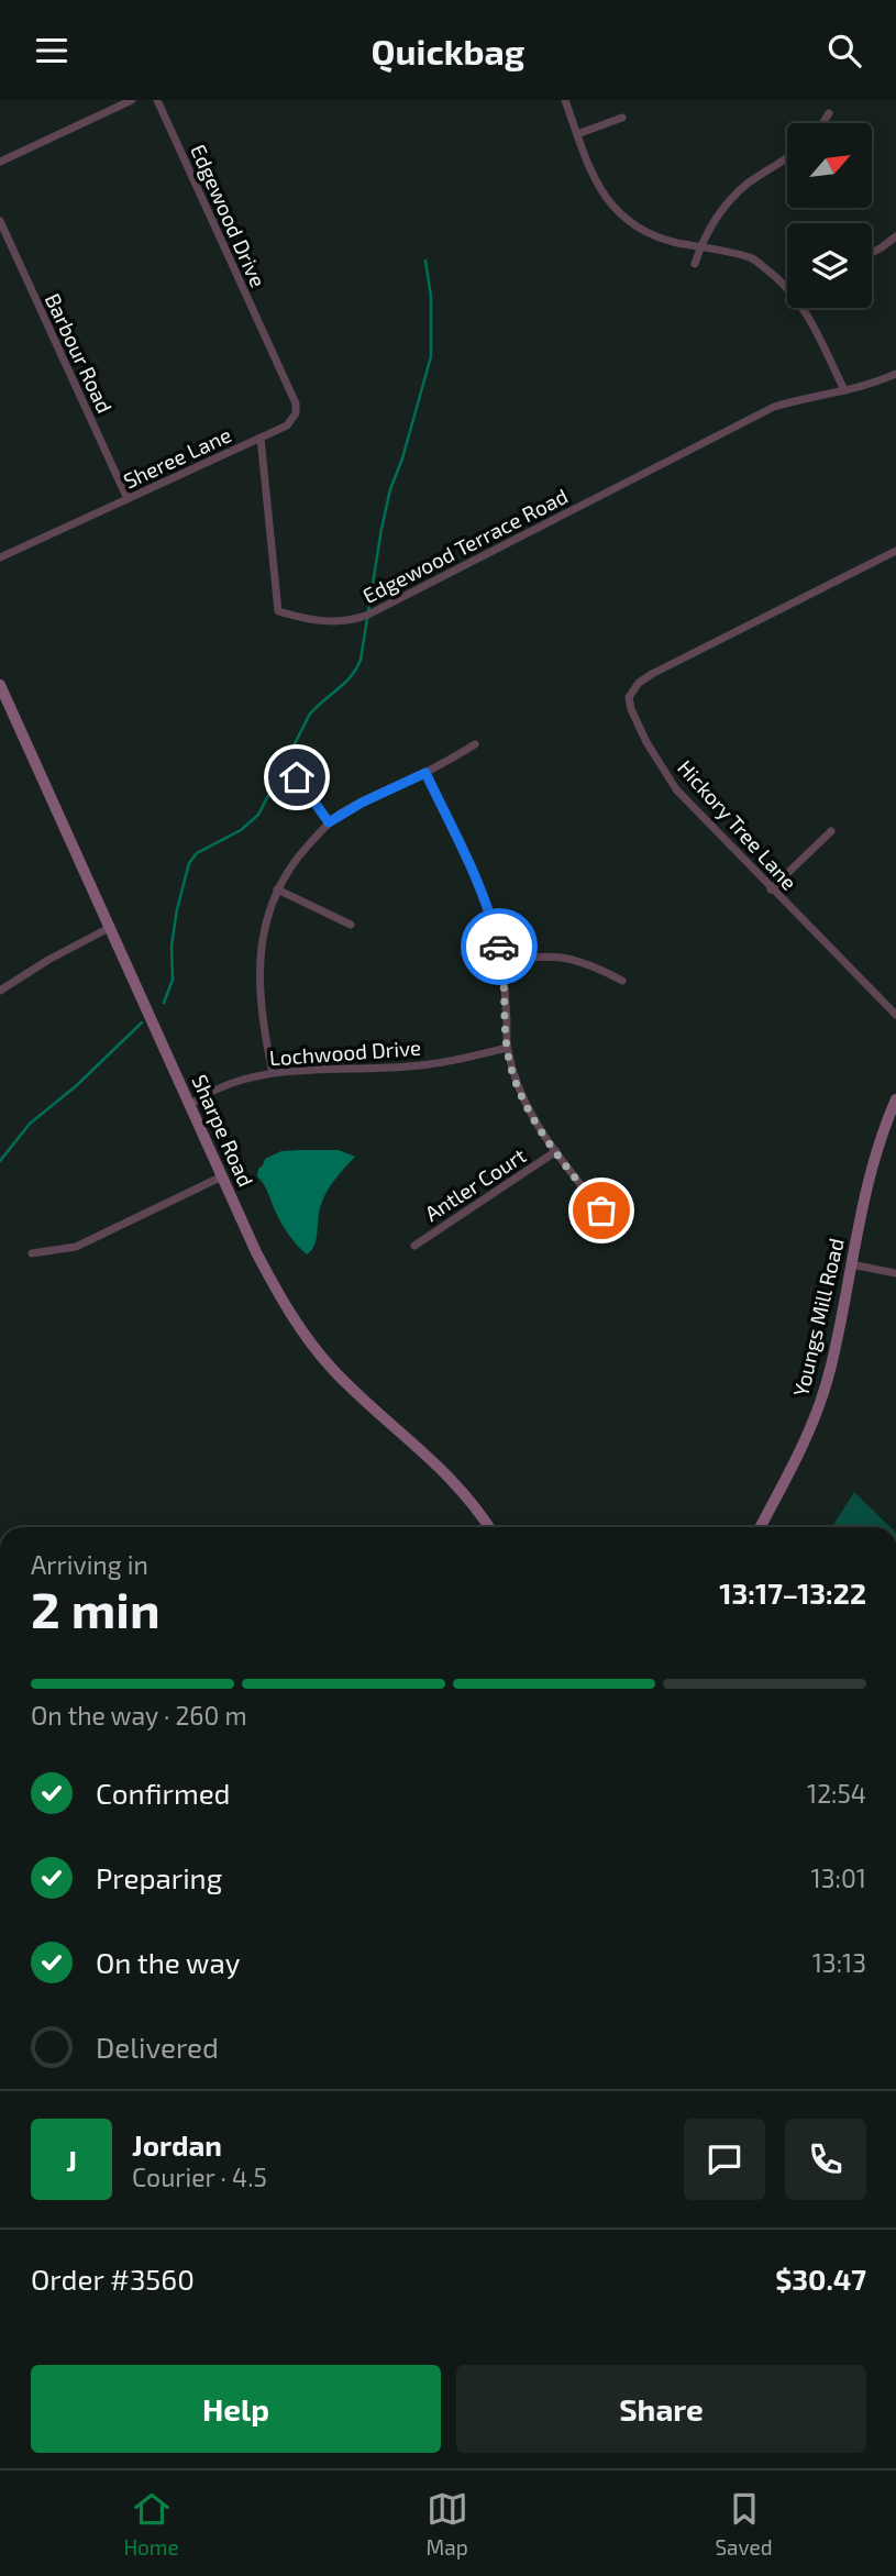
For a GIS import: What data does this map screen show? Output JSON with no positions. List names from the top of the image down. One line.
{"streets":{"street":["Edgewood Drive","Barbour Road","Sheree Lane","Edgewood Terrace Road","Hickory Tree Lane","Lochwood Drive","Sharpe Road","Antler Court","Youngs Mill Road"]},"crossings":[["Edgewood Drive","Sheree Lane"],["Barbour Road","Sheree Lane"],["Sheree Lane","Edgewood Terrace Road"],["Lochwood Drive","Sharpe Road"]],"north":"top right","page":{"header":"Quickbag","heading":["2 min","Arriving in","13:17–13:22"],"panel":["Jordan","Courier · 4.5","Order #3560","$30.47"],"bar":"On the way · 260 m","list":[["Confirmed","12:54"],["Preparing","13:01"],["On the way","13:13"],"Delivered"],"round":"J","buttons":["Help","Share"],"tabs":["Home","Map","Saved"]}}
